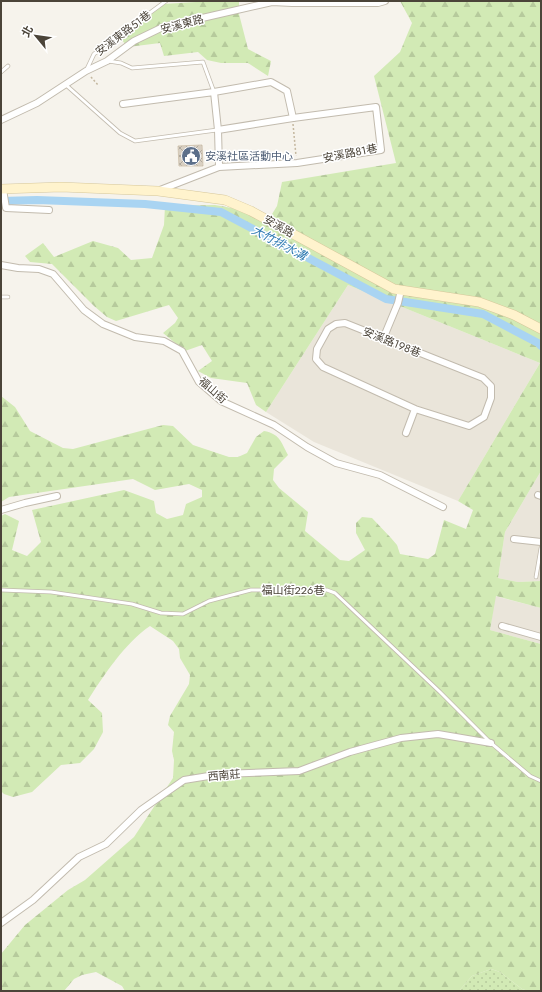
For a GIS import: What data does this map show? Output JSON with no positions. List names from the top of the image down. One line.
{"streets":{"street":["安溪東路","安溪路81巷","安溪路","安溪路198巷","福山街","西南莊"],"lane":["安溪東路51巷","福山街226巷"]},"crossings":[["安溪東路","安溪東路51巷"],["安溪東路","安溪路81巷"],["安溪路81巷","安溪路"],["福山街226巷","西南莊"]],"water":["大竹排水溝"],"places":{"public building":["安溪社區活動中心"]},"north":"top left"}
